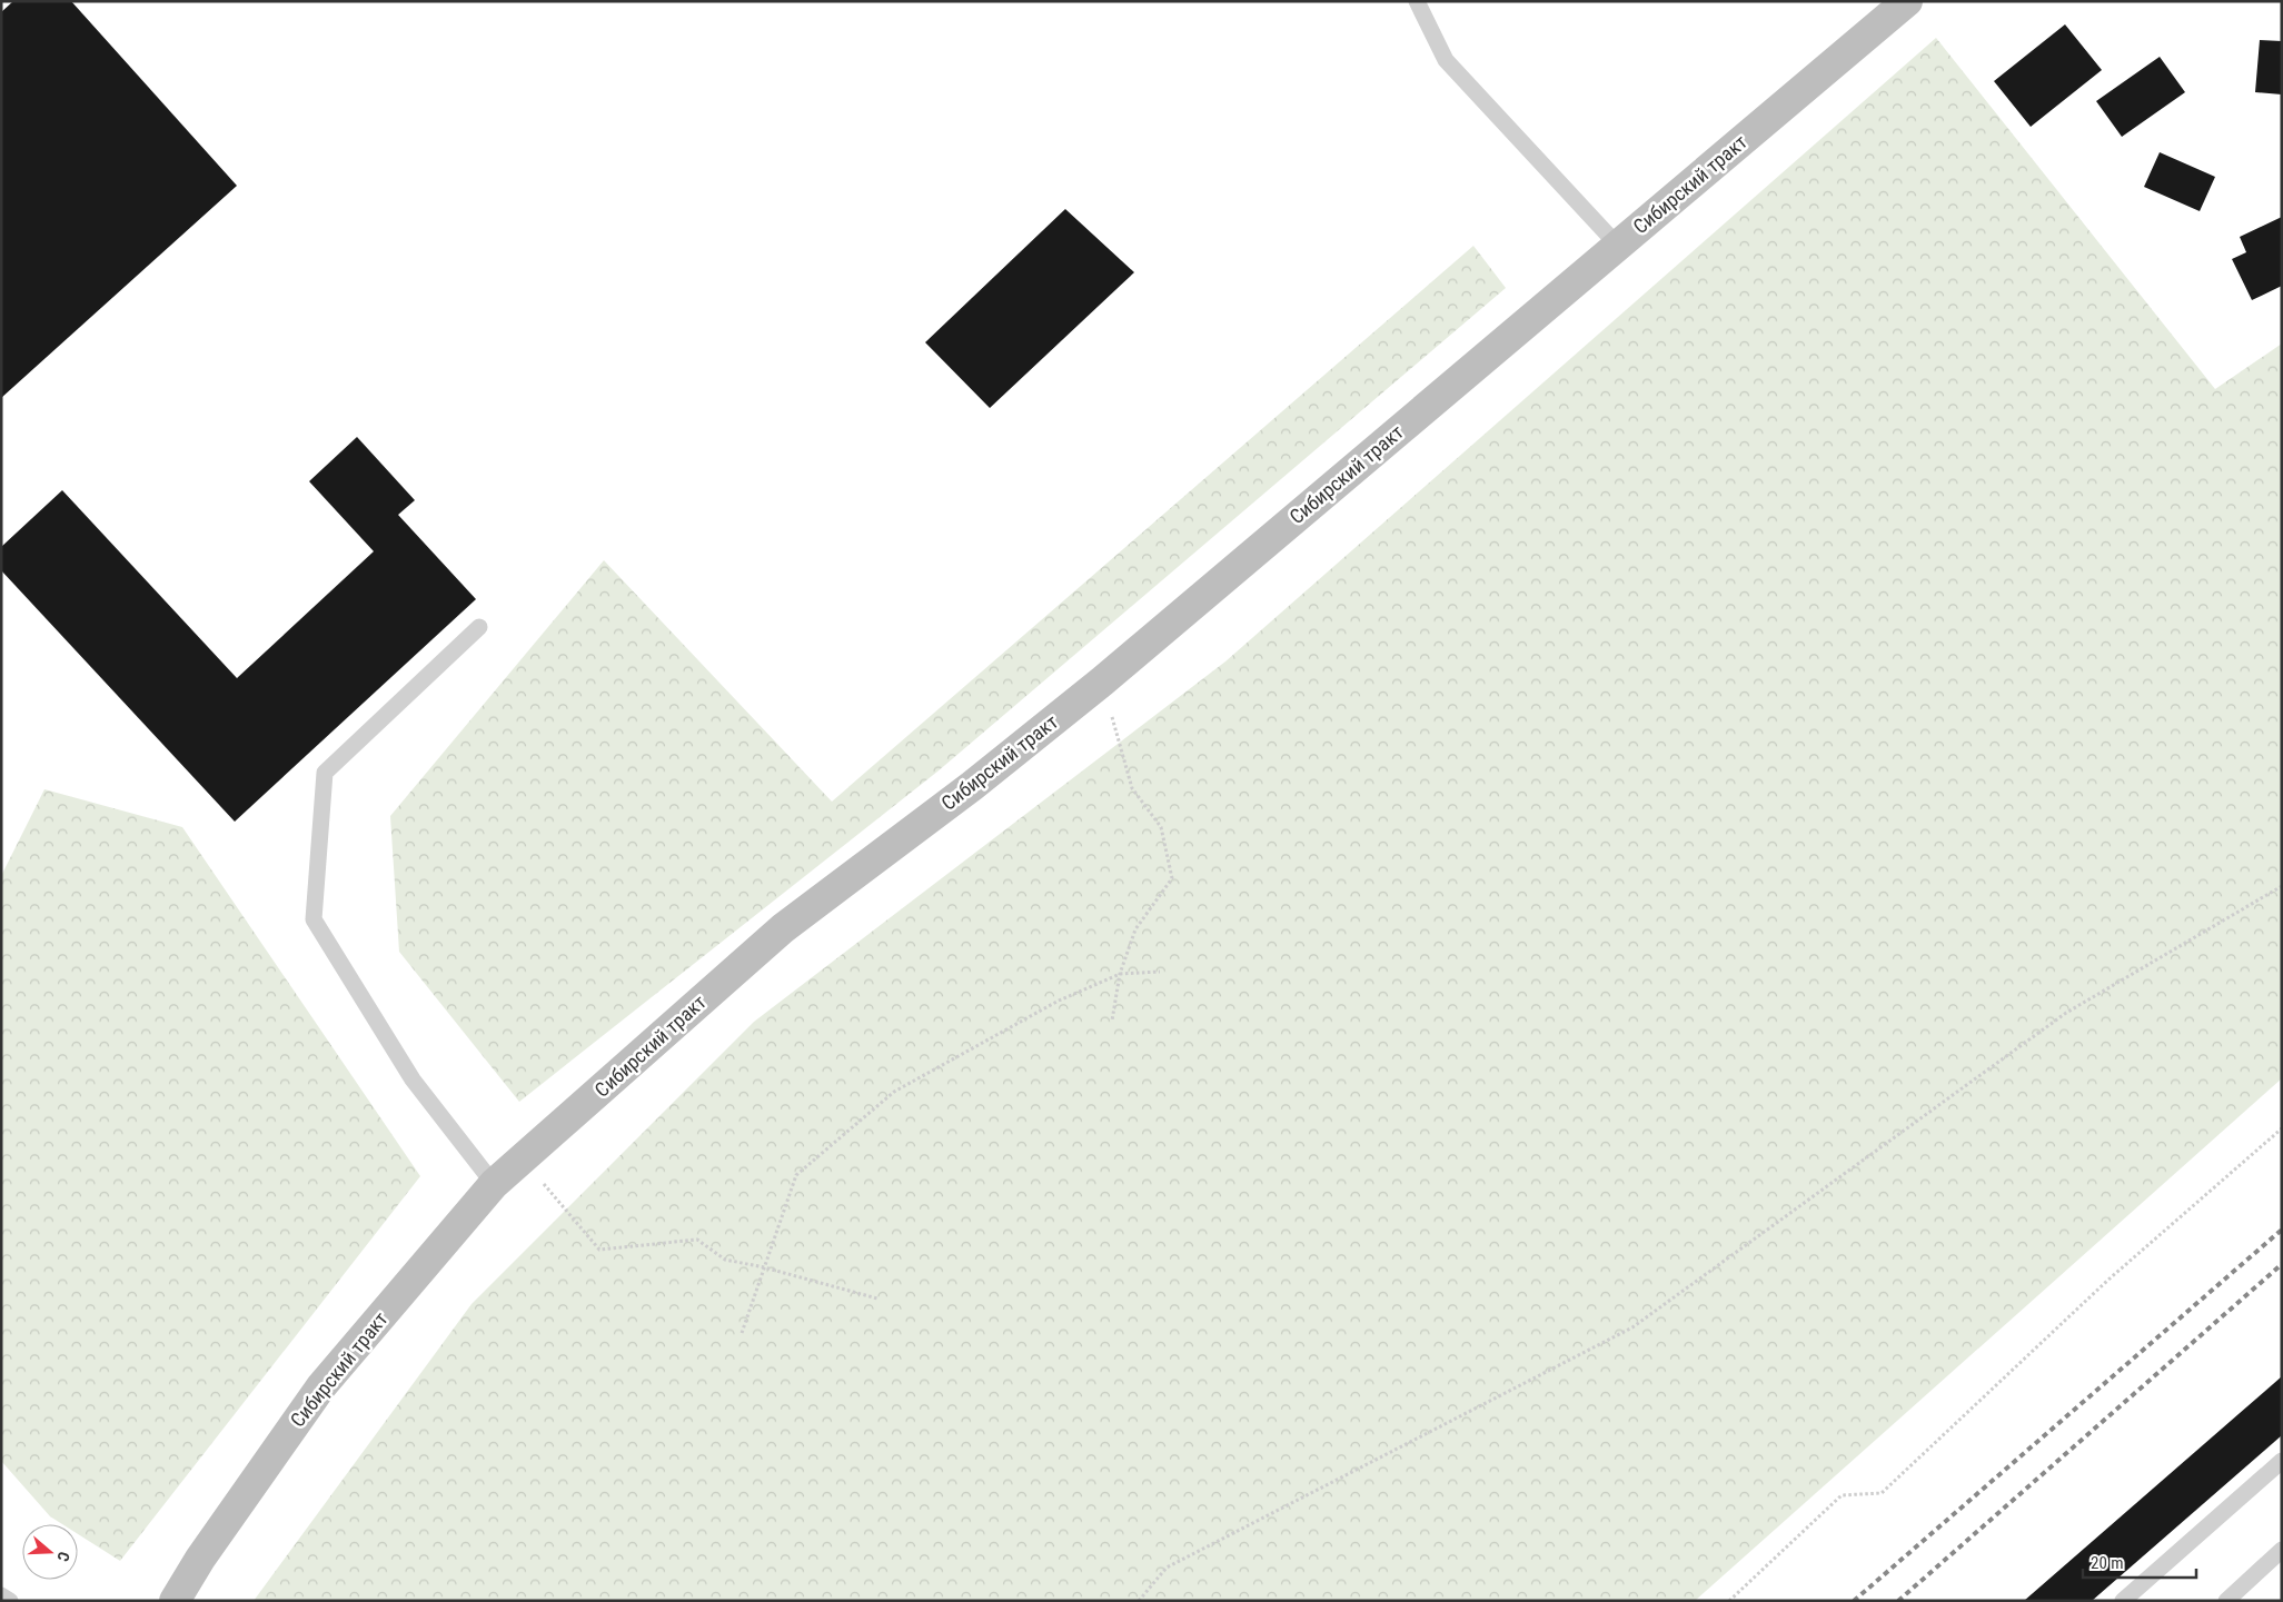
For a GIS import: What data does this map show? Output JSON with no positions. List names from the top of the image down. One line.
{"streets":{"main road":["Сибирский тракт"]},"scale_bar":"20 m","north":"right"}
